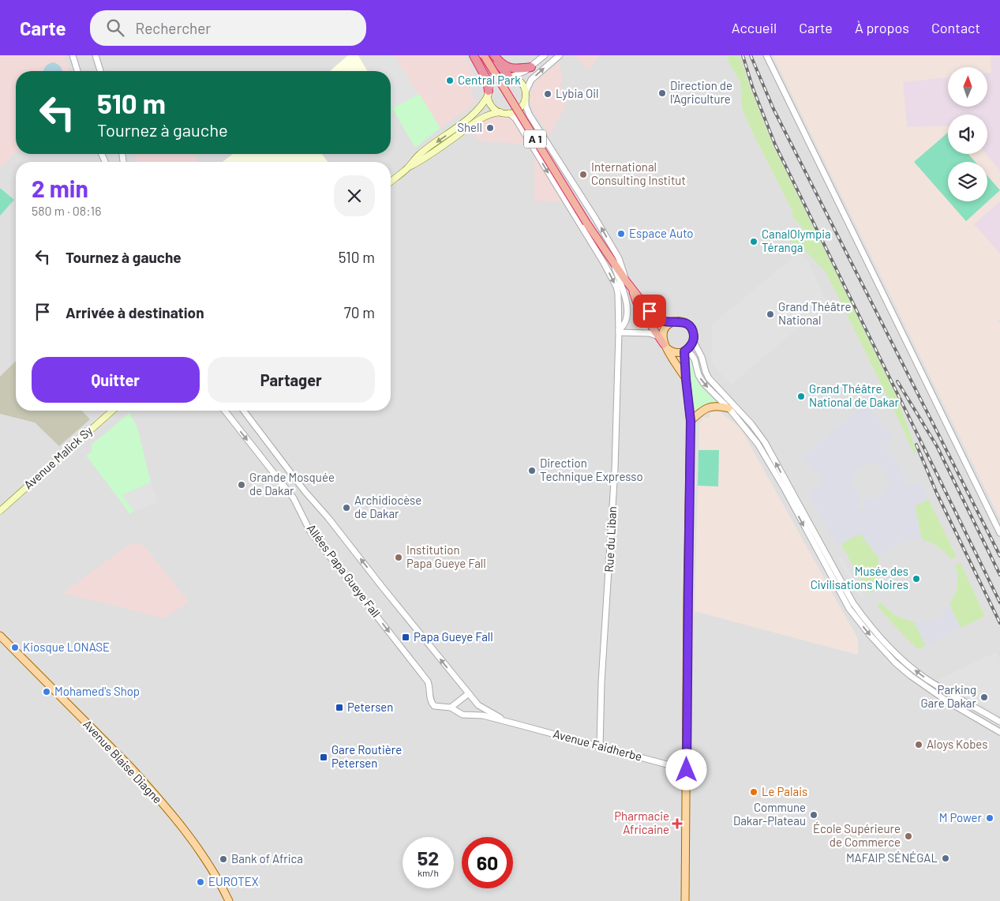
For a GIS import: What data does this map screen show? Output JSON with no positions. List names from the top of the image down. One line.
{"streets":{"highway":["A 1"],"main road":["Avenue Malick Sy","Avenue Blaise Diagne"],"street":["Rue du Liban","Allées Papa Gueye Fall","Avenue Faidherbe"]},"crossings":[["Rue du Liban","Avenue Faidherbe"],["Allées Papa Gueye Fall","Avenue Faidherbe"]],"places":{"other":["Central Park","Direction de l'Agriculture","Lybia Oil","Shell","International Consulting Institut","Espace Auto","CanalOlympia Téranga","Grand Théâtre National","Grand Théâtre National de Dakar","Direction Technique Expresso","Grande Mosquée de Dakar","Archidiocèse de Dakar","Institution Papa Gueye Fall","Musée des Civilisations Noires","Kiosque LONASE","Mohamed's Shop","Parking Gare Dakar","Aloys Kobes","Le Palais","Commune Dakar-Plateau","M Power","École Supérieure de Commerce","MAFAIP SÉNÉGAL","Bank of Africa","EUROTEX"],"transit":["Papa Gueye Fall","Petersen","Gare Routière Petersen"],"health":["Pharmacie Africaine"]},"north":"top","page":{"header":"Carte","search":"Rechercher","nav":["Accueil","Carte","À propos","Contact"],"turn":["510 m","Tournez à gauche"],"heading":["2 min","580 m · 08:16"],"list":[{"name":"Tournez à gauche","value":"510 m"},{"name":"Arrivée à destination","value":"70 m"}],"buttons":["Quitter","Partager"],"speed":"52 km/h","limit":"60"}}
